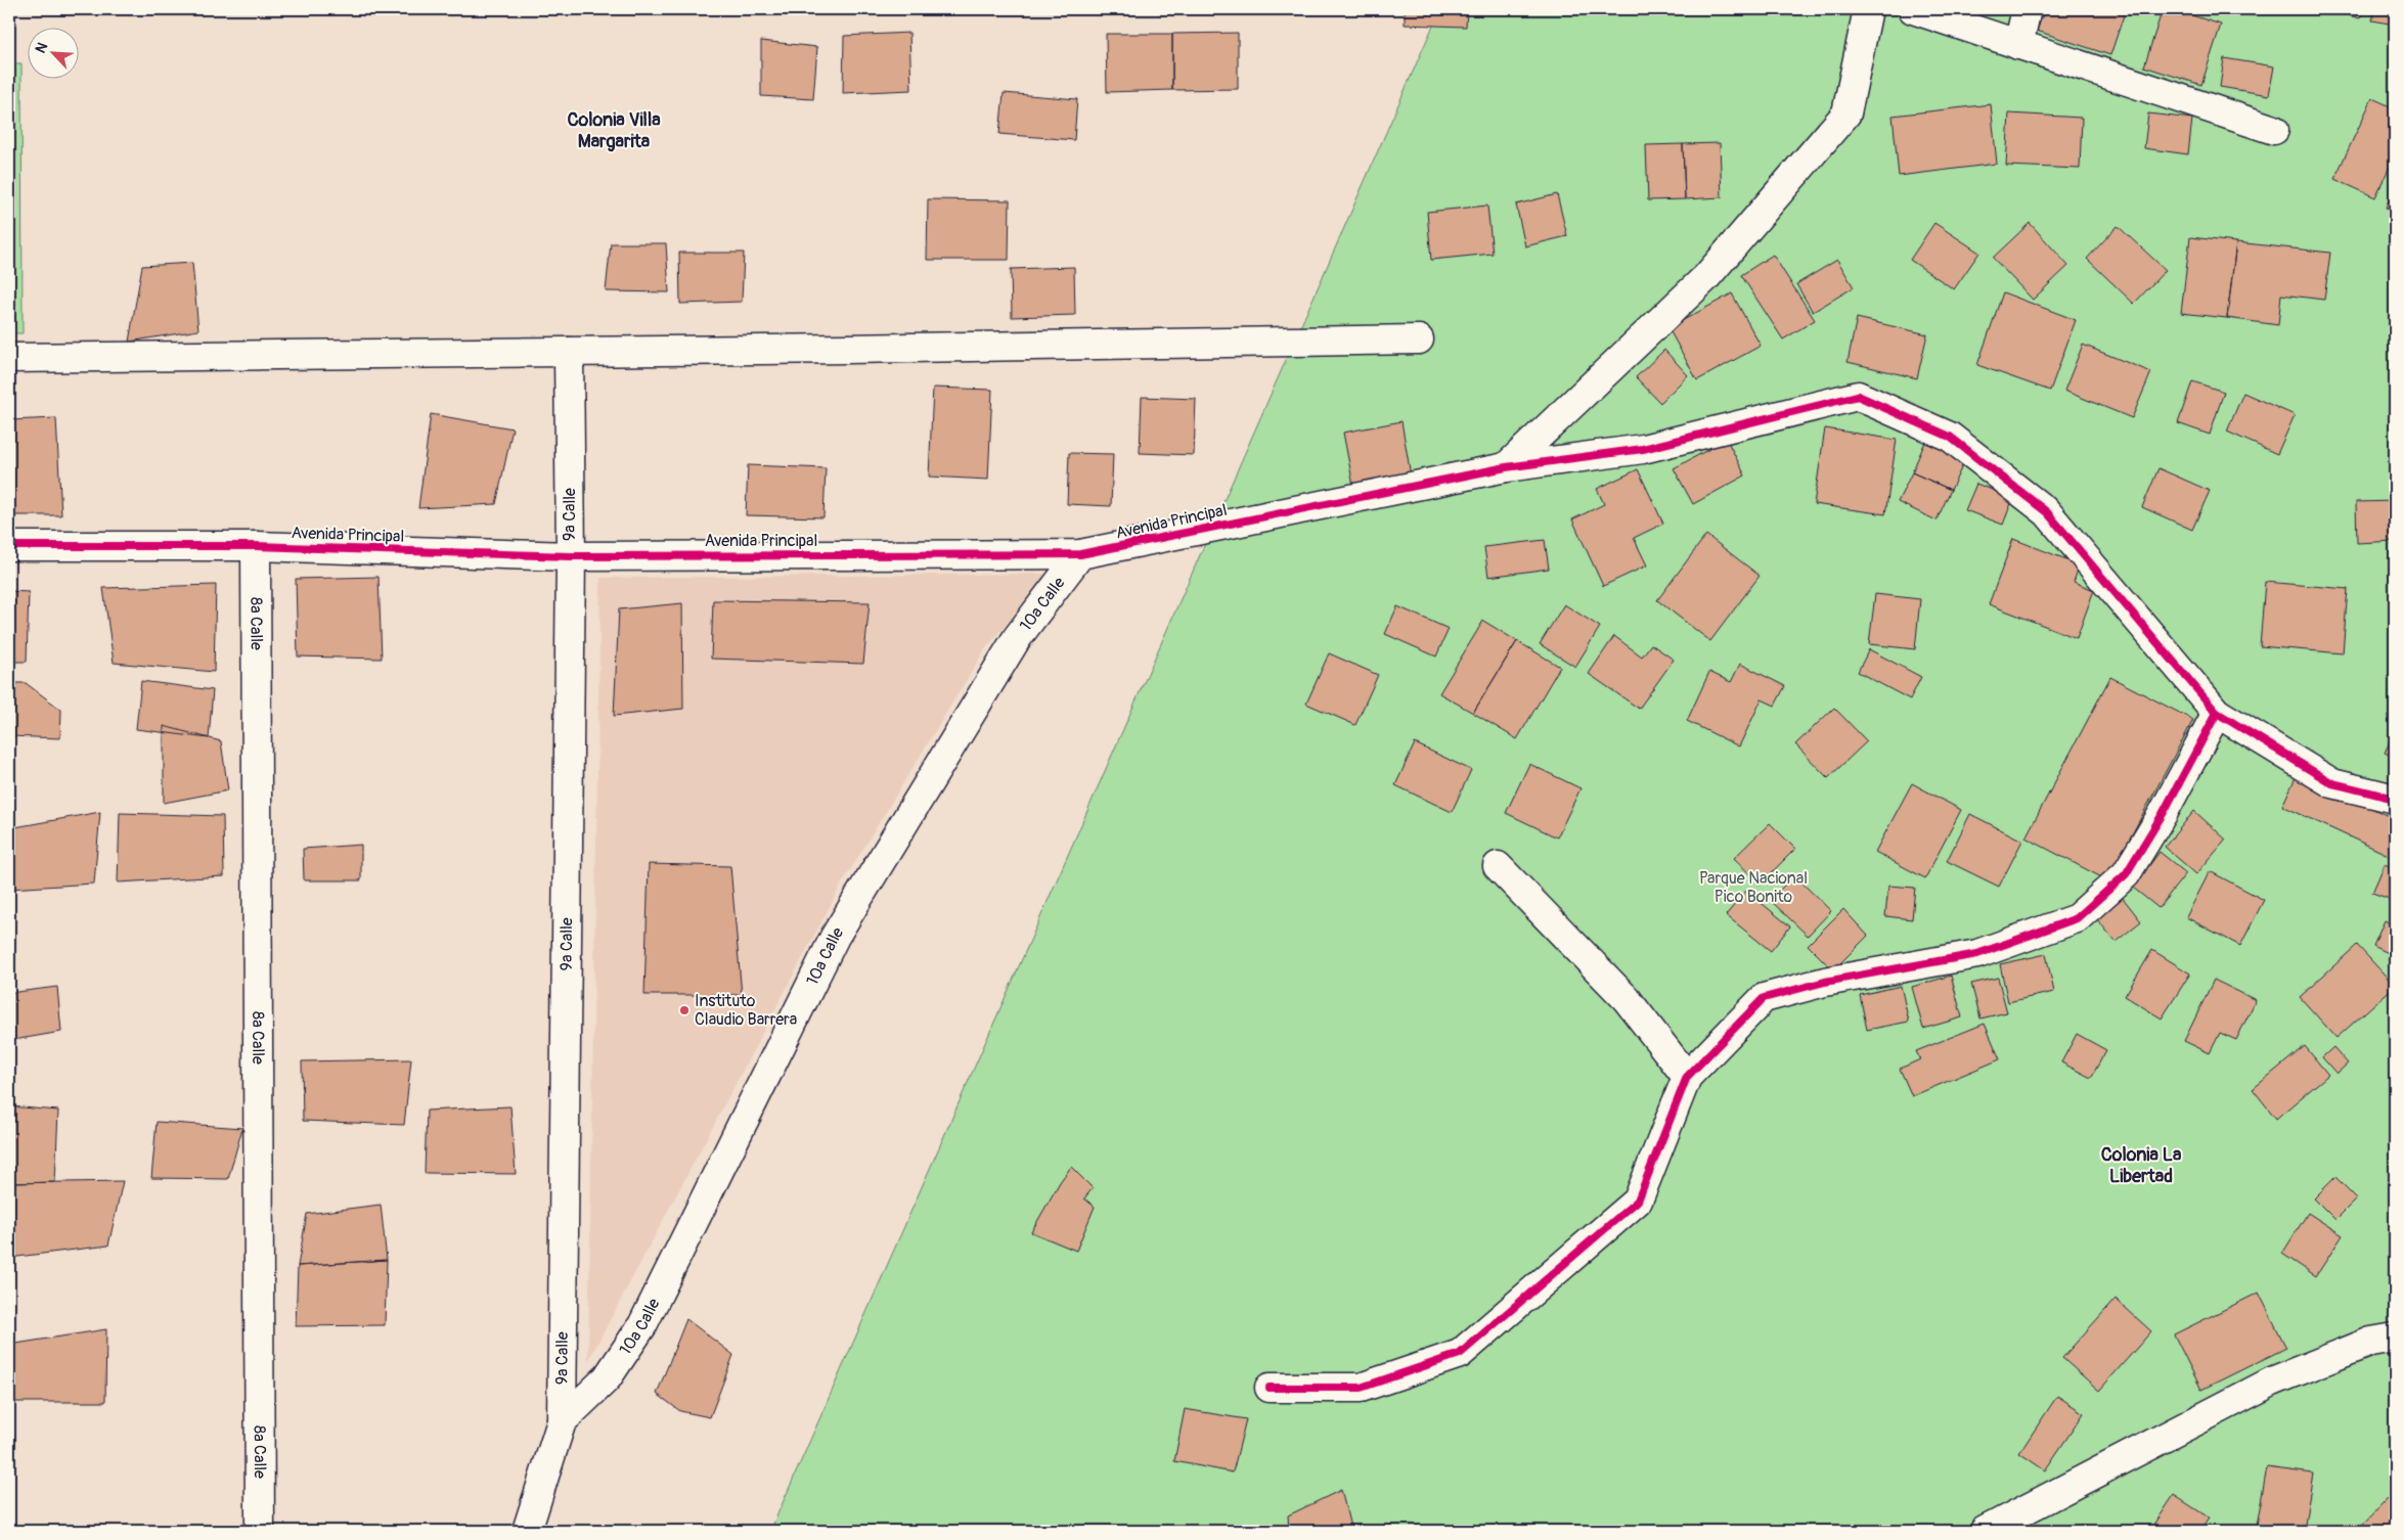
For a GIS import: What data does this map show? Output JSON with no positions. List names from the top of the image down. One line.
{"streets":{"street":["9a Calle","Avenida Principal","10a Calle","8a Calle"]},"crossings":[["9a Calle","Avenida Principal"],["9a Calle","10a Calle"],["Avenida Principal","10a Calle"],["Avenida Principal","8a Calle"]],"districts":["Colonia Villa Margarita","Colonia La Libertad"],"parks":["Parque Nacional Pico Bonito"],"places":["Instituto Claudio Barrera"],"north":"top left"}
